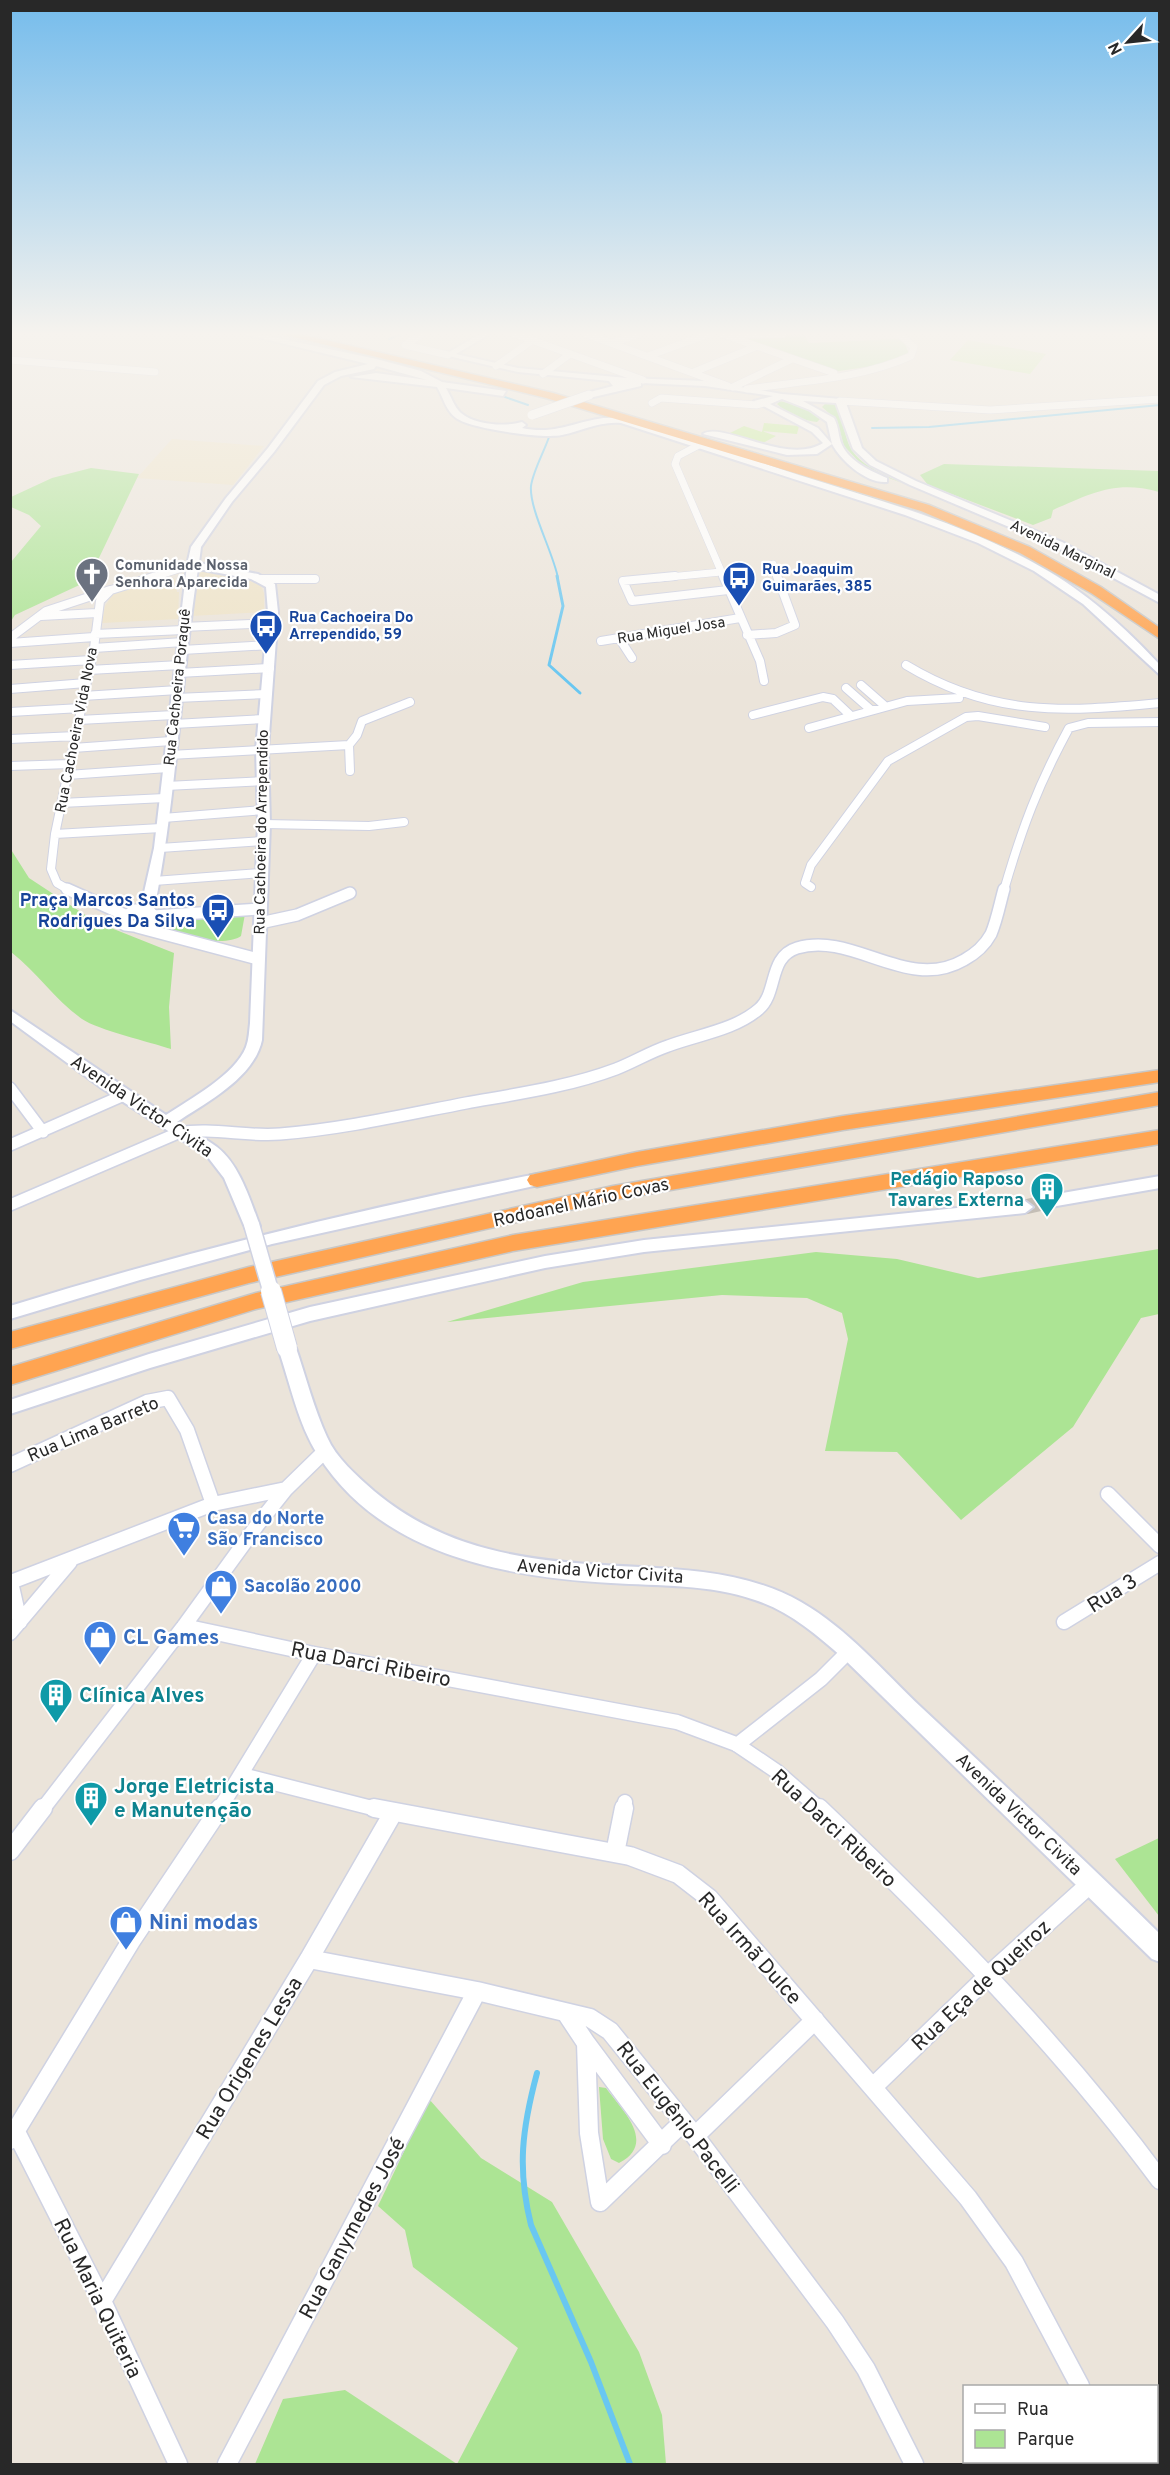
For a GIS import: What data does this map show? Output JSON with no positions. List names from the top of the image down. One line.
{"streets":{"highway":["Rodoanel Mário Covas"],"main road":["Avenida Marginal","Rua Cachoeira Poraquê","Rua Cachoeira do Arrependido","Avenida Victor Civita"],"street":["Rua Miguel Josa","Rua Cachoeira Vida Nova","Rua Lima Barreto","Rua 3","Rua Darci Ribeiro","Rua Irmã Dulce","Rua Eça de Queiroz","Rua Origenes Lessa","Rua Eugênio Pacelli","Rua Ganymedes José","Rua Maria Quiteria"]},"crossings":[["Rua Cachoeira do Arrependido","Avenida Victor Civita"],["Avenida Victor Civita","Rua Eça de Queiroz"],["Rua Darci Ribeiro","Rua Eça de Queiroz"],["Rua Irmã Dulce","Rua Eça de Queiroz"],["Rua Irmã Dulce","Rua Origenes Lessa"],["Rua Origenes Lessa","Rua Eugênio Pacelli"],["Rua Origenes Lessa","Rua Maria Quiteria"],["Rua Eugênio Pacelli","Rua Ganymedes José"]],"places":{"church":["Comunidade Nossa Senhora Aparecida"],"bus stop":["Rua Joaquim Guimarães, 385","Rua Cachoeira Do Arrependido, 59","Praça Marcos Santos Rodrigues Da Silva"],"building":["Pedágio Raposo Tavares Externa","Clínica Alves","Jorge Eletricista e Manutenção"],"supermarket":["Casa do Norte São Francisco"],"shop":["Sacolão 2000","CL Games","Nini modas"]},"legend":["Rua","Parque"],"north":"bottom left"}
